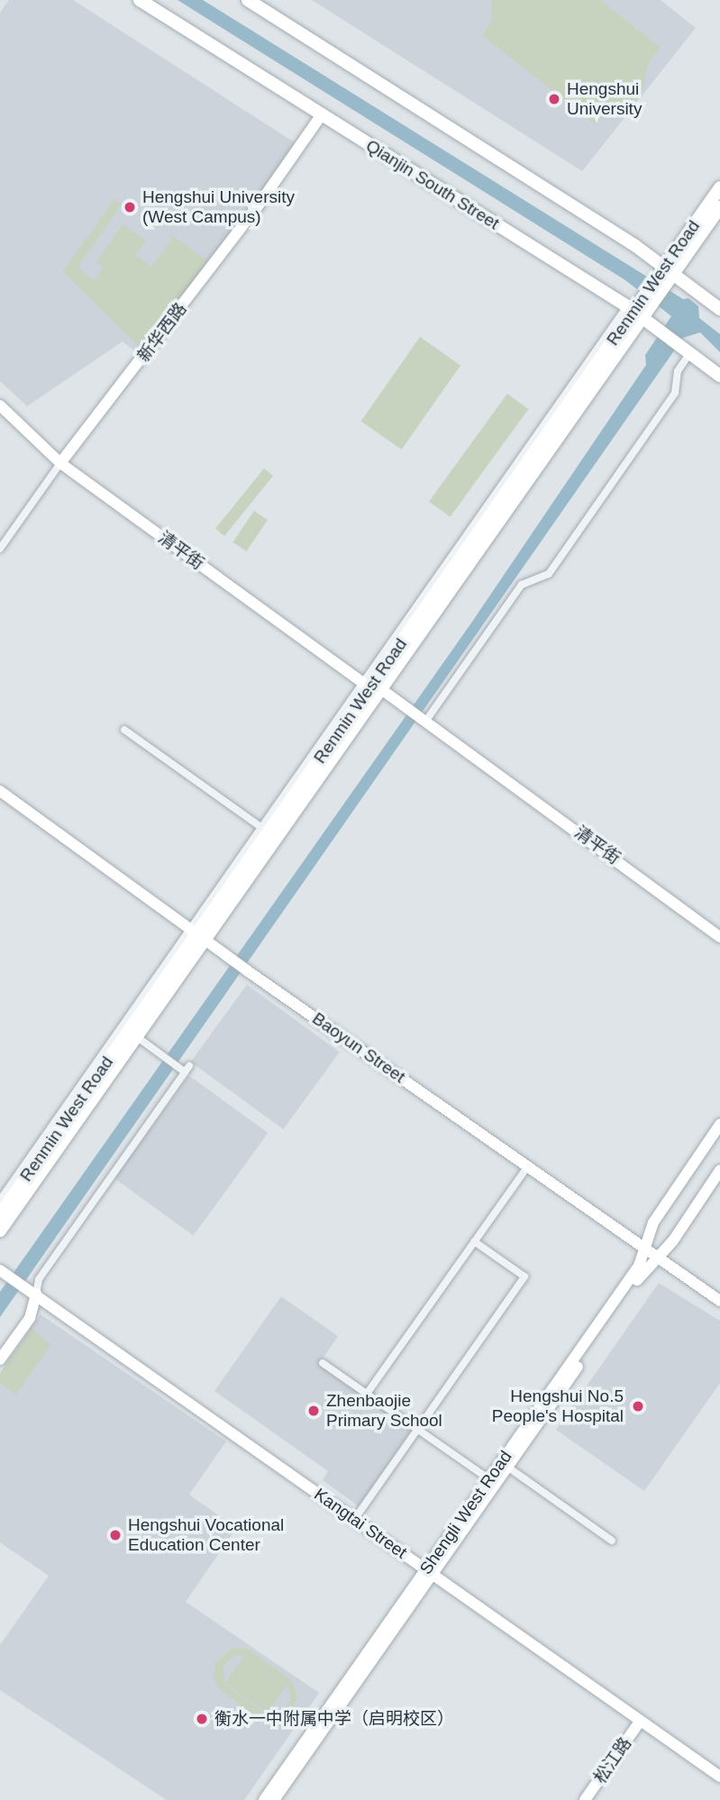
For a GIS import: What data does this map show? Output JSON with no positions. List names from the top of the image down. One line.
{"streets":{"main road":["Qianjin South Street","Renmin West Road"],"street":["新华西路","清平街","Baoyun Street","Shengli West Road","Kangtai Street","松江路"]},"crossings":[["Qianjin South Street","Renmin West Road"],["Qianjin South Street","新华西路"],["Renmin West Road","清平街"],["Renmin West Road","Baoyun Street"],["新华西路","清平街"],["Baoyun Street","Shengli West Road"],["Shengli West Road","Kangtai Street"],["Kangtai Street","松江路"]],"places":["Hengshui University","Hengshui University (West Campus)","Hengshui No.5 People's Hospital","Zhenbaojie Primary School","Hengshui Vocational Education Center","衡水一中附属中学（启明校区）"]}
